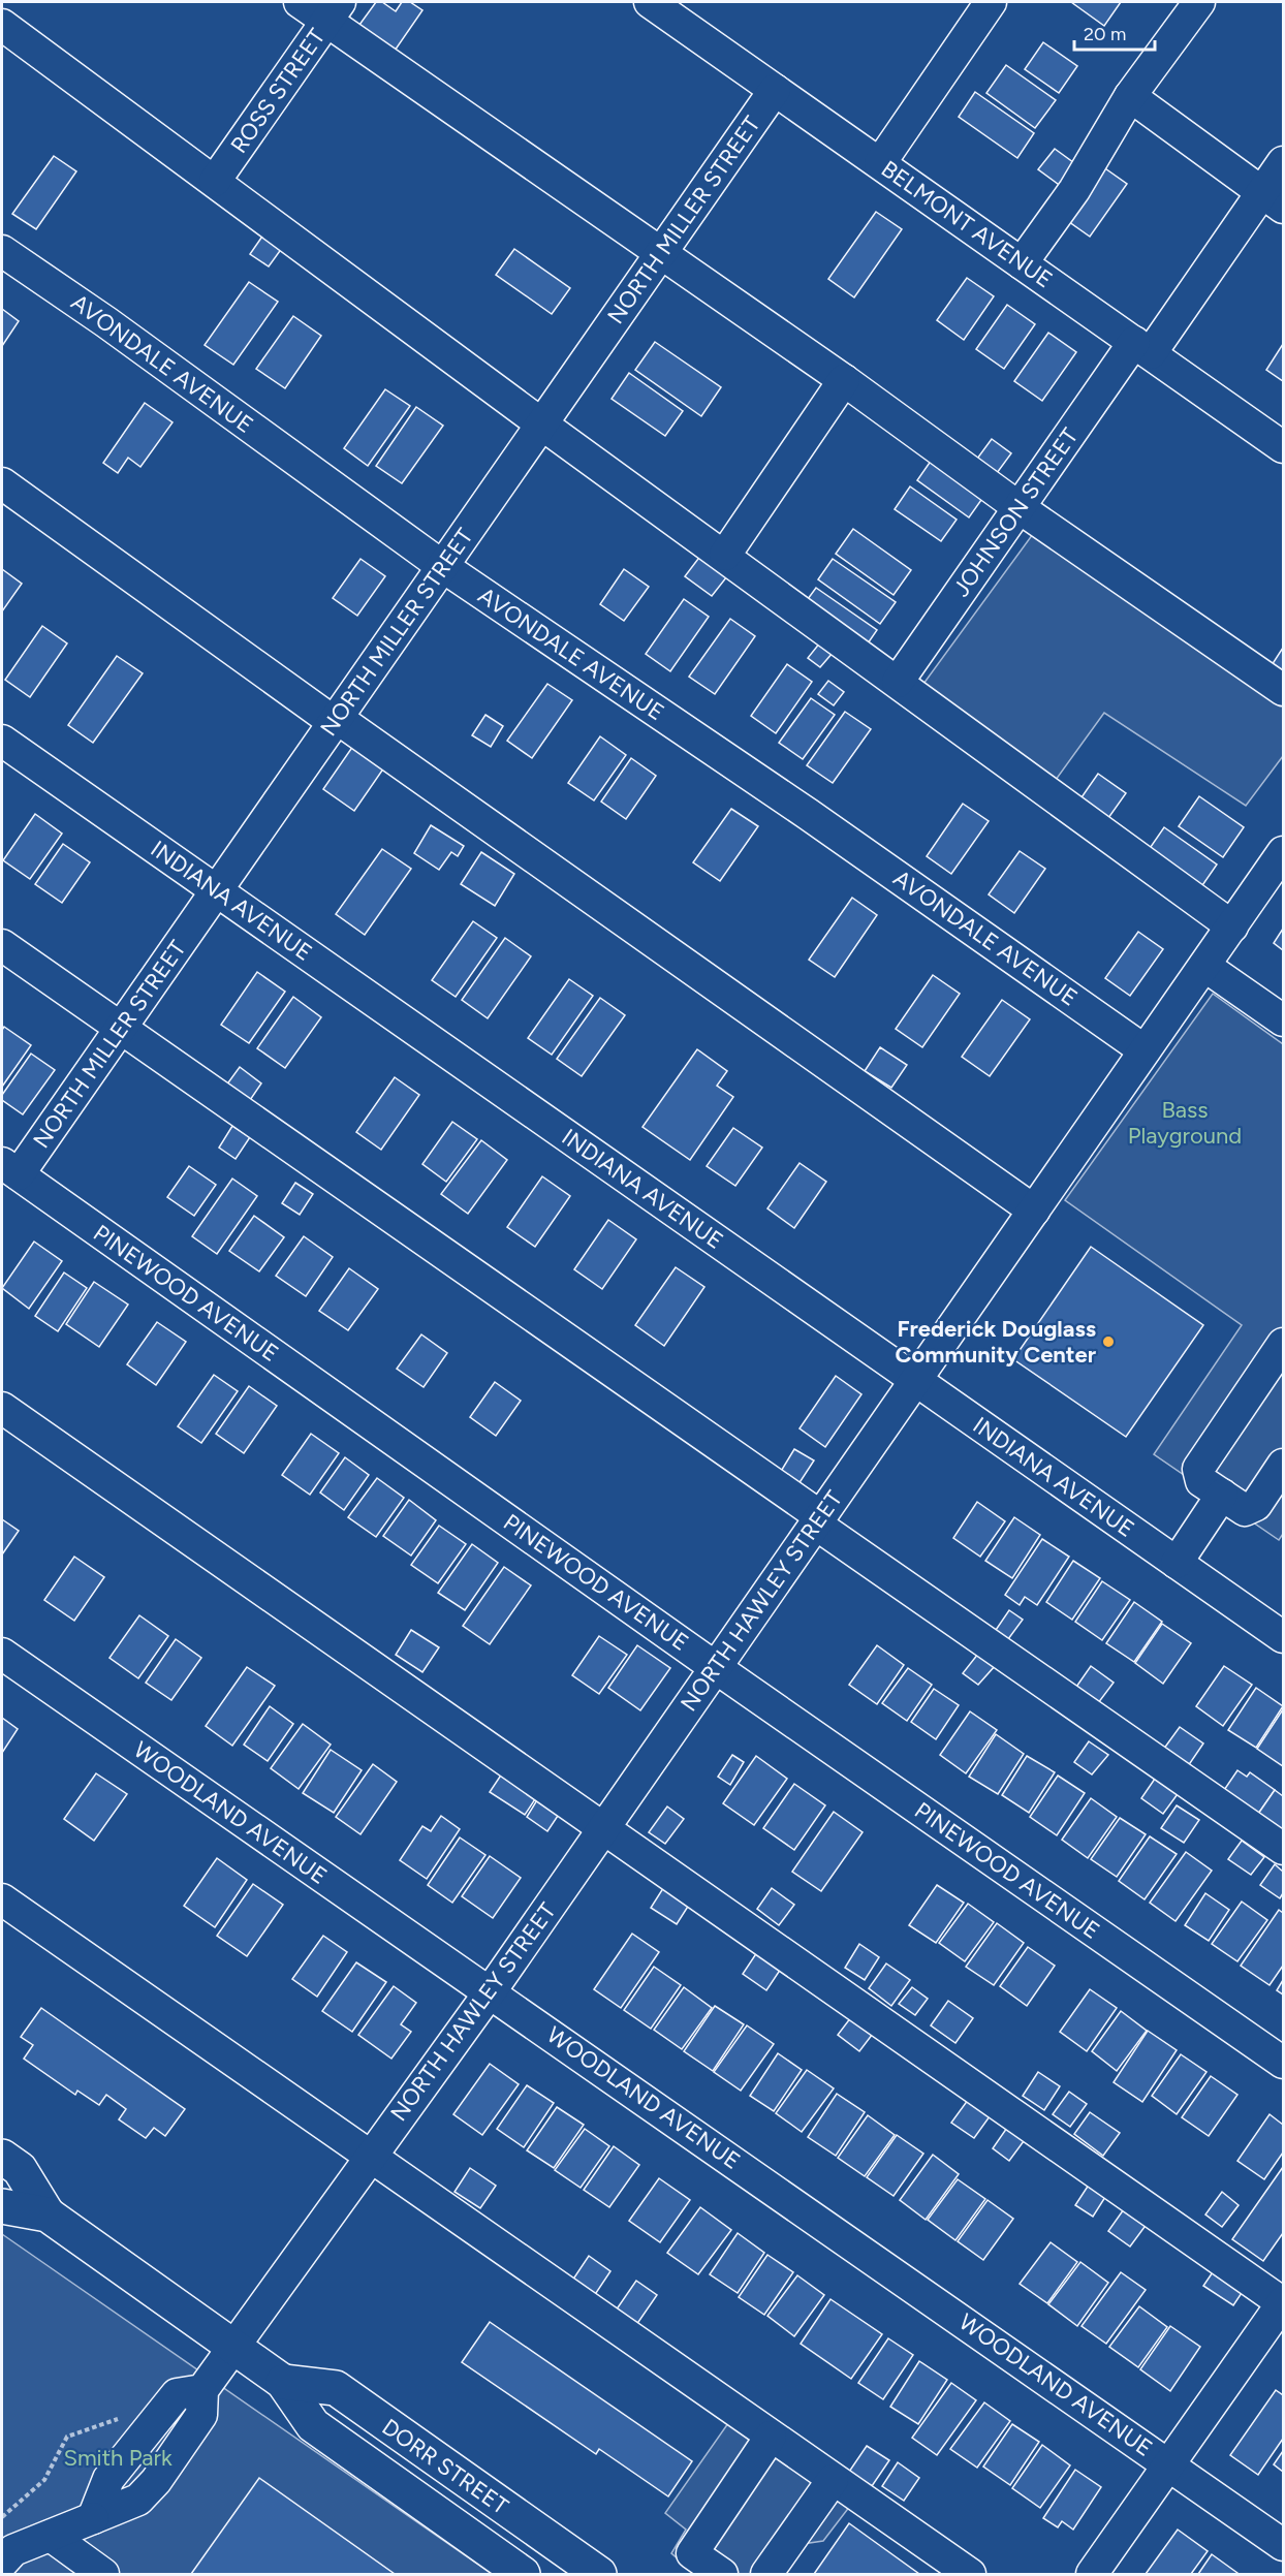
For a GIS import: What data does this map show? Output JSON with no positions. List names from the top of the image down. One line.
{"streets":{"main road":["DORR STREET"],"street":["ROSS STREET","NORTH MILLER STREET","BELMONT AVENUE","AVONDALE AVENUE","JOHNSON STREET","INDIANA AVENUE","PINEWOOD AVENUE","NORTH HAWLEY STREET","WOODLAND AVENUE"]},"crossings":[["NORTH MILLER STREET","BELMONT AVENUE"],["NORTH MILLER STREET","AVONDALE AVENUE"],["NORTH MILLER STREET","INDIANA AVENUE"],["NORTH MILLER STREET","PINEWOOD AVENUE"],["BELMONT AVENUE","JOHNSON STREET"],["AVONDALE AVENUE","NORTH HAWLEY STREET"],["INDIANA AVENUE","NORTH HAWLEY STREET"],["PINEWOOD AVENUE","NORTH HAWLEY STREET"],["NORTH HAWLEY STREET","WOODLAND AVENUE"],["NORTH HAWLEY STREET","DORR STREET"]],"parks":["Bass Playground","Smith Park"],"places":["Frederick Douglass Community Center"],"scale_bar":"20 m"}
